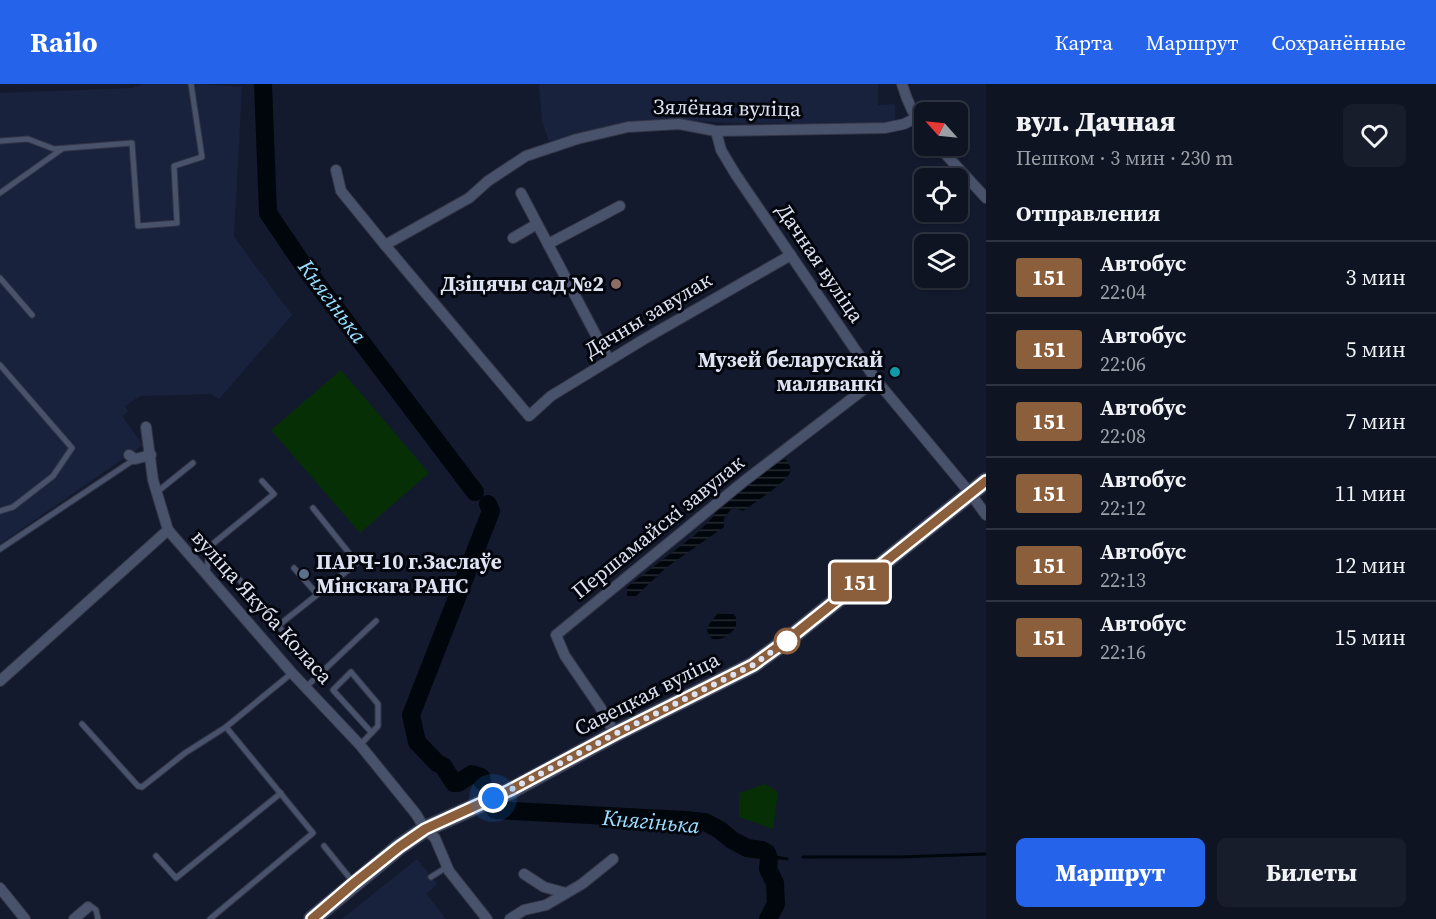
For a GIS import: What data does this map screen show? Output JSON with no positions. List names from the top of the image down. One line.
{"streets":{"main road":["Савецкая вуліца"],"street":["Зялёная вуліца","Дачная вуліца","Дачны завулак","Першамайскі завулак","вуліца Якуба Коласа"]},"crossings":[["Зялёная вуліца","Дачная вуліца"],["Зялёная вуліца","Дачны завулак"],["Дачная вуліца","Дачны завулак"],["Дачная вуліца","Першамайскі завулак"],["Дачная вуліца","Савецкая вуліца"],["Першамайскі завулак","Савецкая вуліца"],["вуліца Якуба Коласа","Савецкая вуліца"]],"water":["Княгінька"],"places":["Дзіцячы сад №2","Музей беларускай маляванкі","ПАРЧ-10 г.Заслаўе Мінскага РАНС"],"lines":["bus line 151"],"north":"top left","page":{"header":"Railo","nav":["Карта","Маршрут","Сохранённые"],"on_map":"151","heading":[["вул. Дачная","Пешком · 3 мин · 230 m"],"Отправления"],"list":[{"mark":"151","name":"Автобус","note":"22:04","value":"3 мин"},{"mark":"151","name":"Автобус","note":"22:06","value":"5 мин"},{"mark":"151","name":"Автобус","note":"22:08","value":"7 мин"},{"mark":"151","name":"Автобус","note":"22:12","value":"11 мин"},{"mark":"151","name":"Автобус","note":"22:13","value":"12 мин"},{"mark":"151","name":"Автобус","note":"22:16","value":"15 мин"}],"buttons":["Маршрут","Билеты"]}}
